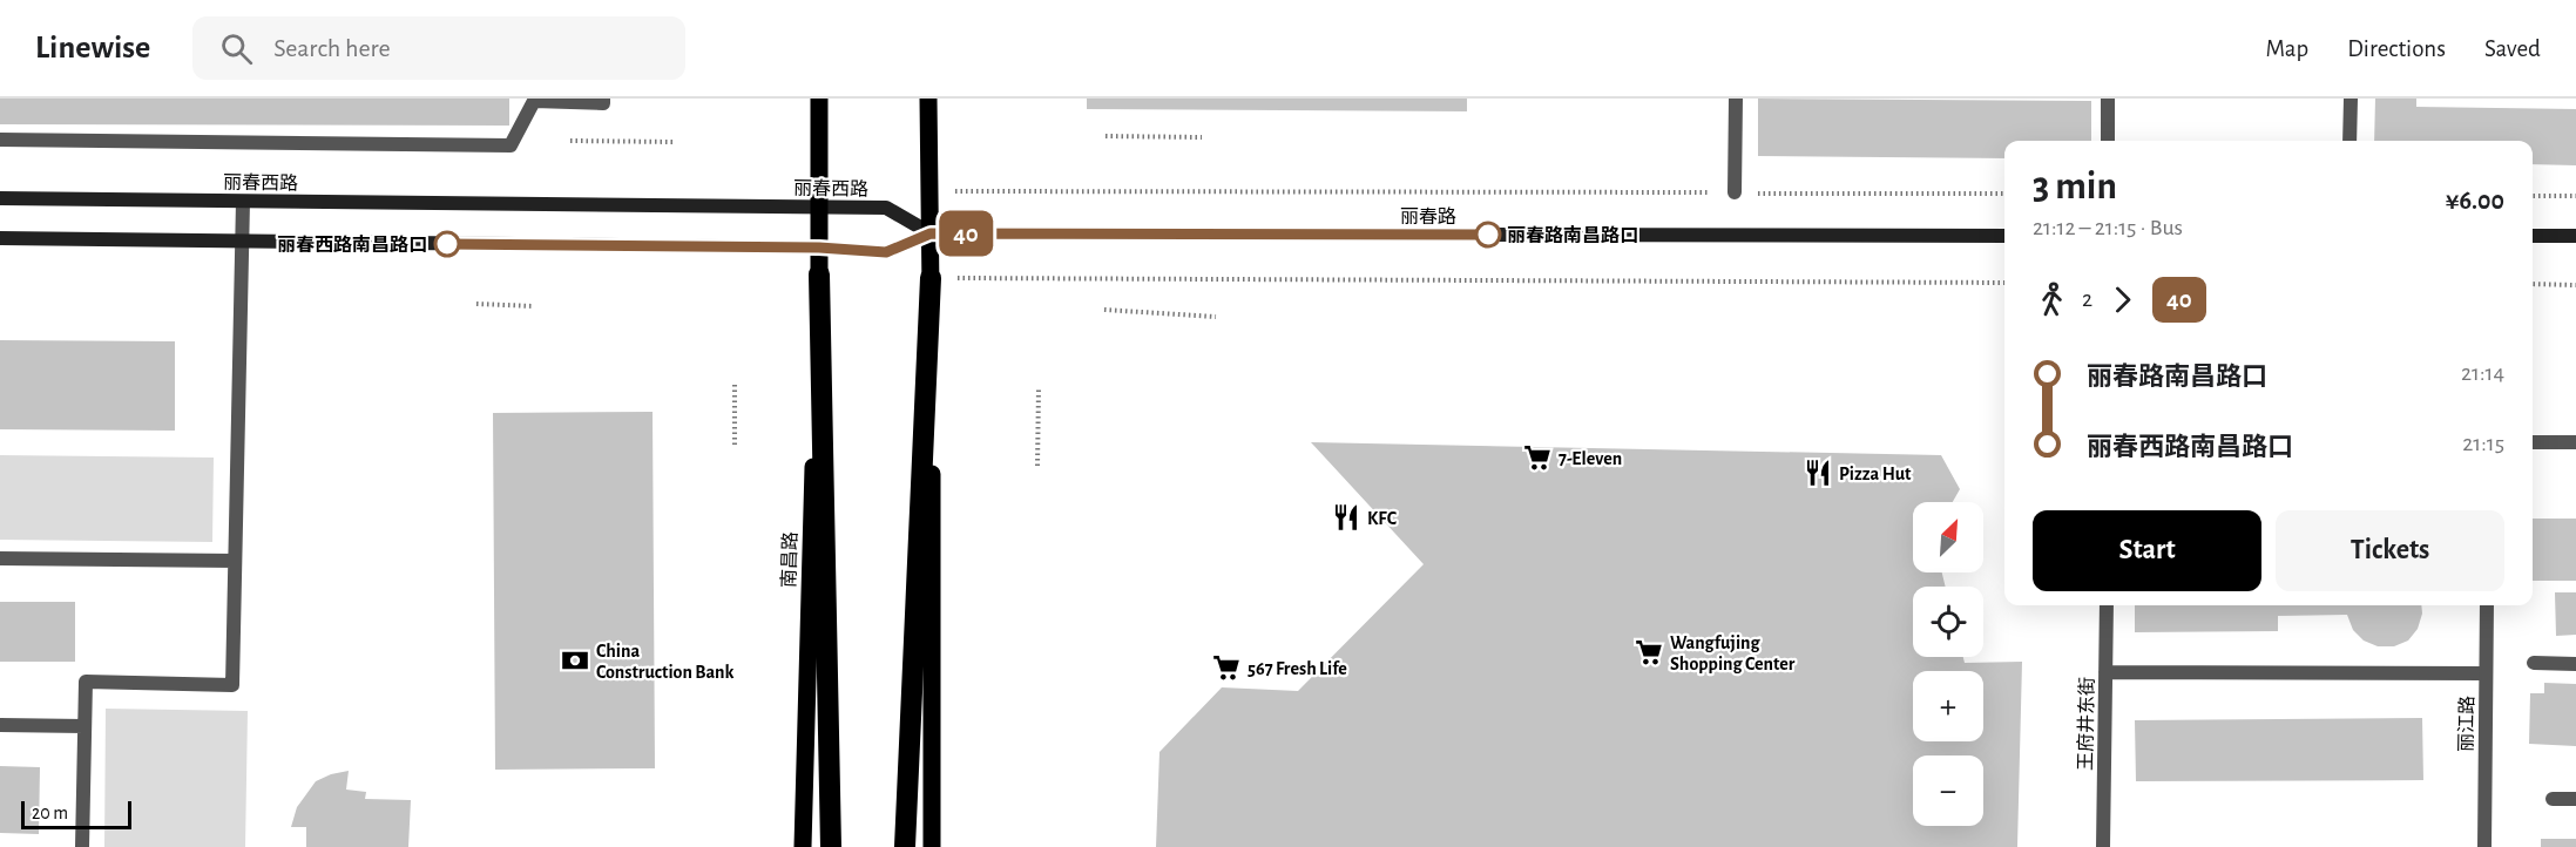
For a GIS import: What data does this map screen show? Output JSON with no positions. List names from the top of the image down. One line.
{"streets":{"highway":["南昌路"],"main road":["丽春西路","丽春路"],"street":["王府井东街","丽江路"]},"crossings":[["丽春西路","丽春路"],["丽春西路","南昌路"]],"places":{"other":["丽春路南昌路口","丽春西路南昌路口"],"supermarket":["7-Eleven","Wangfujing Shopping Center","567 Fresh Life"],"restaurant":["Pizza Hut","KFC"],"bank":["China Construction Bank"]},"lines":["bus line 40"],"scale_bar":"20 m","north":"top right","page":{"header":"Linewise","search":"Search here","nav":["Map","Directions","Saved"],"on_map":"40","heading":["3 min","21:12 – 21:15 · Bus","¥6.00"],"legs":["2","40"],"list":[{"name":"丽春路南昌路口","value":"21:14"},{"name":"丽春西路南昌路口","value":"21:15"}],"buttons":["Start","Tickets"],"map_buttons":["+","−"],"scale":"20 m"}}
